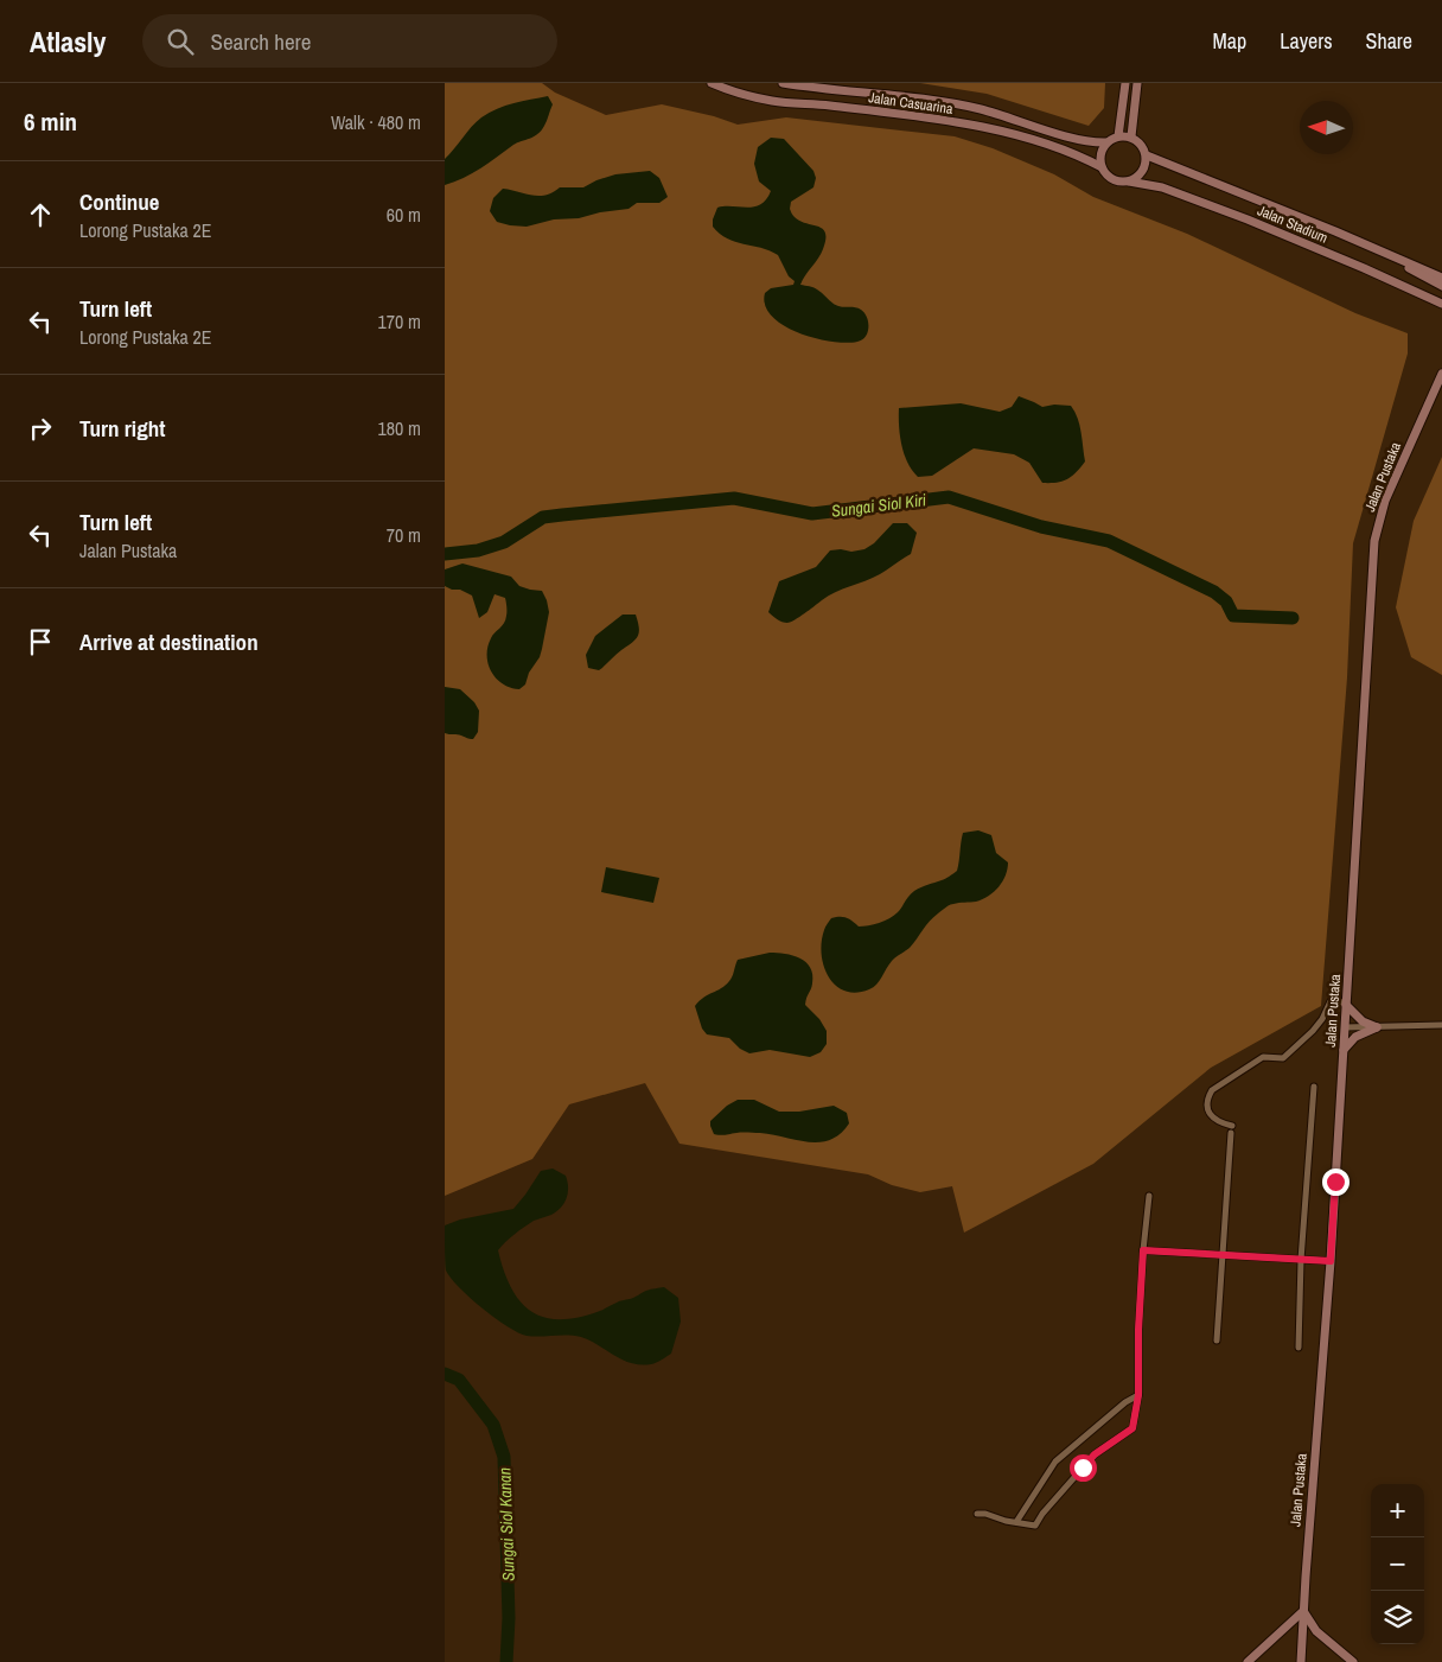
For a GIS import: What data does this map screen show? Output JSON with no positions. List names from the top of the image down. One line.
{"streets":{"street":["Jalan Casuarina","Jalan Stadium","Jalan Pustaka"]},"crossings":[["Jalan Casuarina","Jalan Stadium"]],"water":["Sungai Siol Kiri","Sungai Siol Kanan"],"north":"left","page":{"header":"Atlasly","search":"Search here","nav":["Map","Layers","Share"],"heading":["6 min","Walk · 480 m"],"list":[["Continue","Lorong Pustaka 2E","60 m"],["Turn left","Lorong Pustaka 2E","170 m"],["Turn right","180 m"],["Turn left","Jalan Pustaka","70 m"],"Arrive at destination"],"map_buttons":["+","−"]}}
